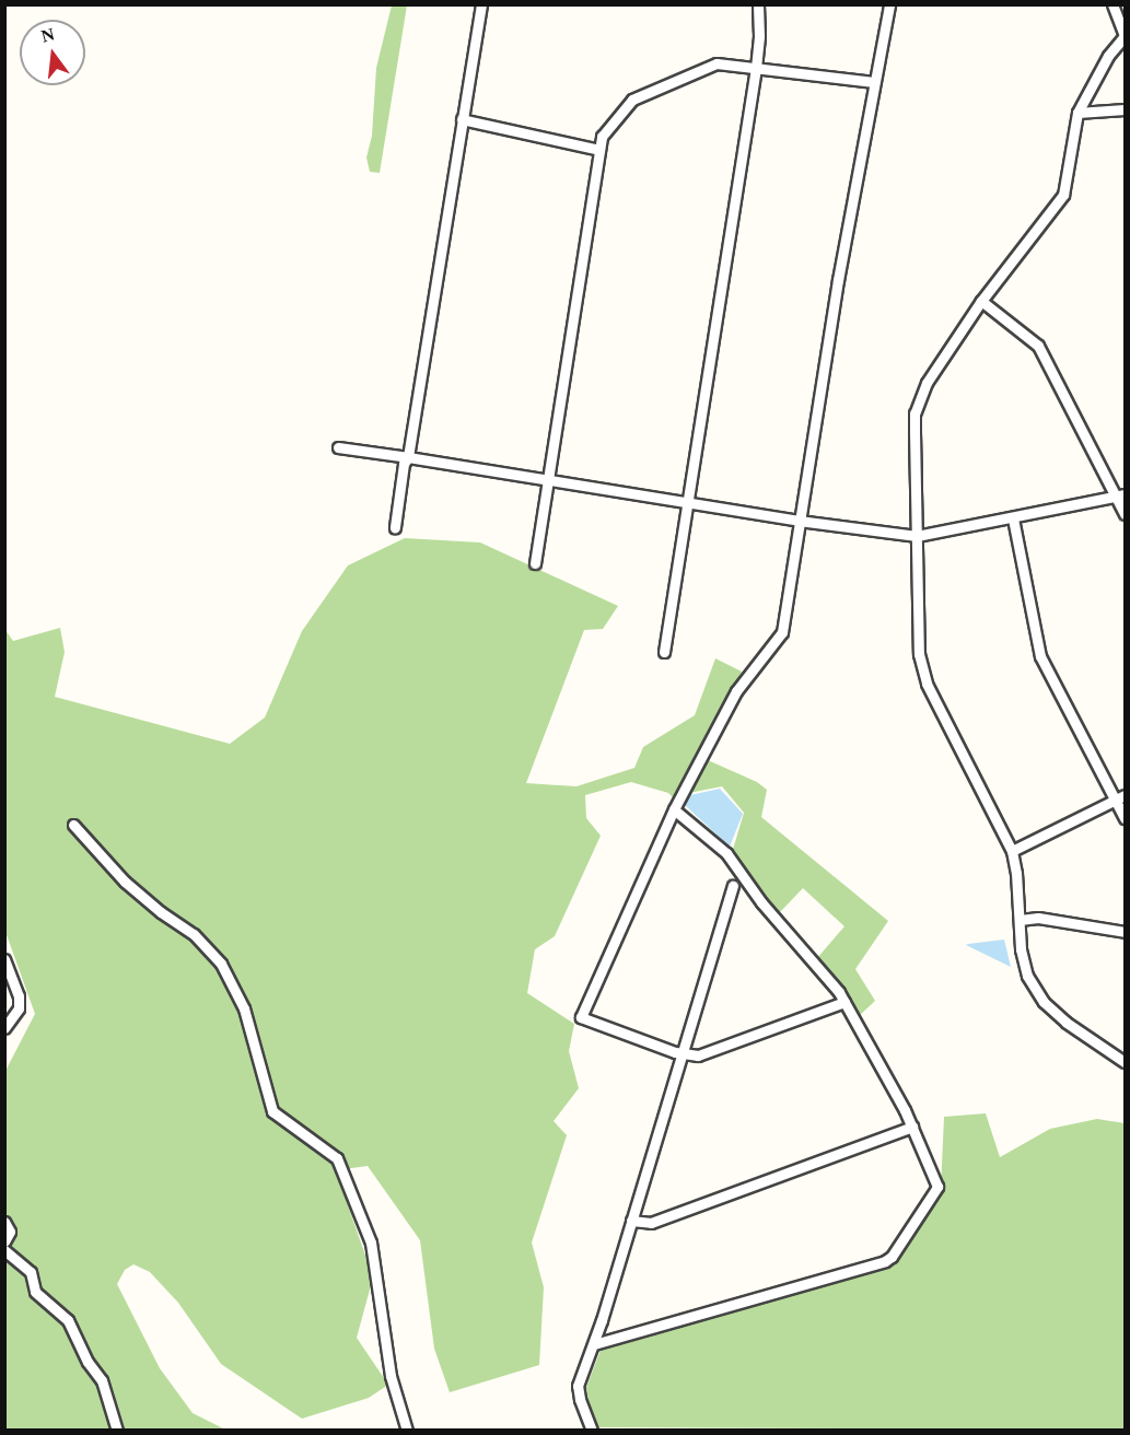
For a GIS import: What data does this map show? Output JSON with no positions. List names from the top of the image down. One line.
{"north":"top"}
